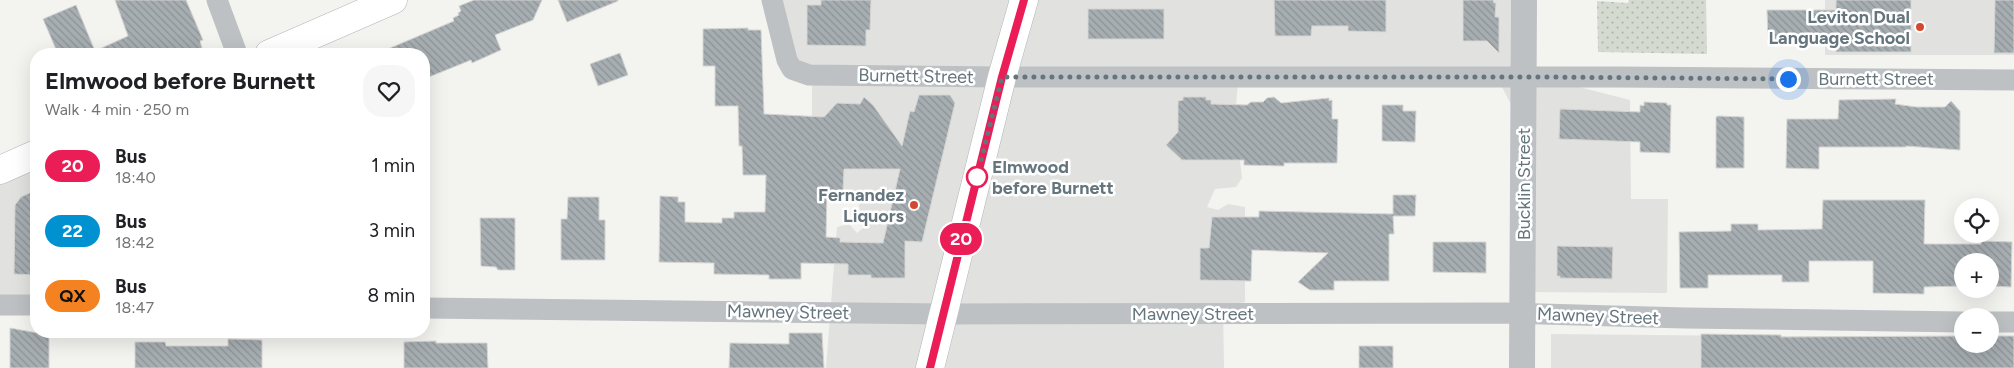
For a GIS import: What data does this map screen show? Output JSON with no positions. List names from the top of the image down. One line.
{"streets":{"street":["Burnett Street","Bucklin Street","Mawney Street"]},"crossings":[["Burnett Street","Bucklin Street"],["Bucklin Street","Mawney Street"]],"places":["Leviton Dual Language School","Elmwood before Burnett","Fernandez Liquors"],"lines":["bus line 20"],"page":{"on_map":"20","heading":["Elmwood before Burnett","Walk · 4 min · 250 m"],"list":[{"mark":"20","name":"Bus","note":"18:40","value":"1 min"},{"mark":"22","name":"Bus","note":"18:42","value":"3 min"},{"mark":"QX","name":"Bus","note":"18:47","value":"8 min"}],"map_buttons":["+","−"]}}
